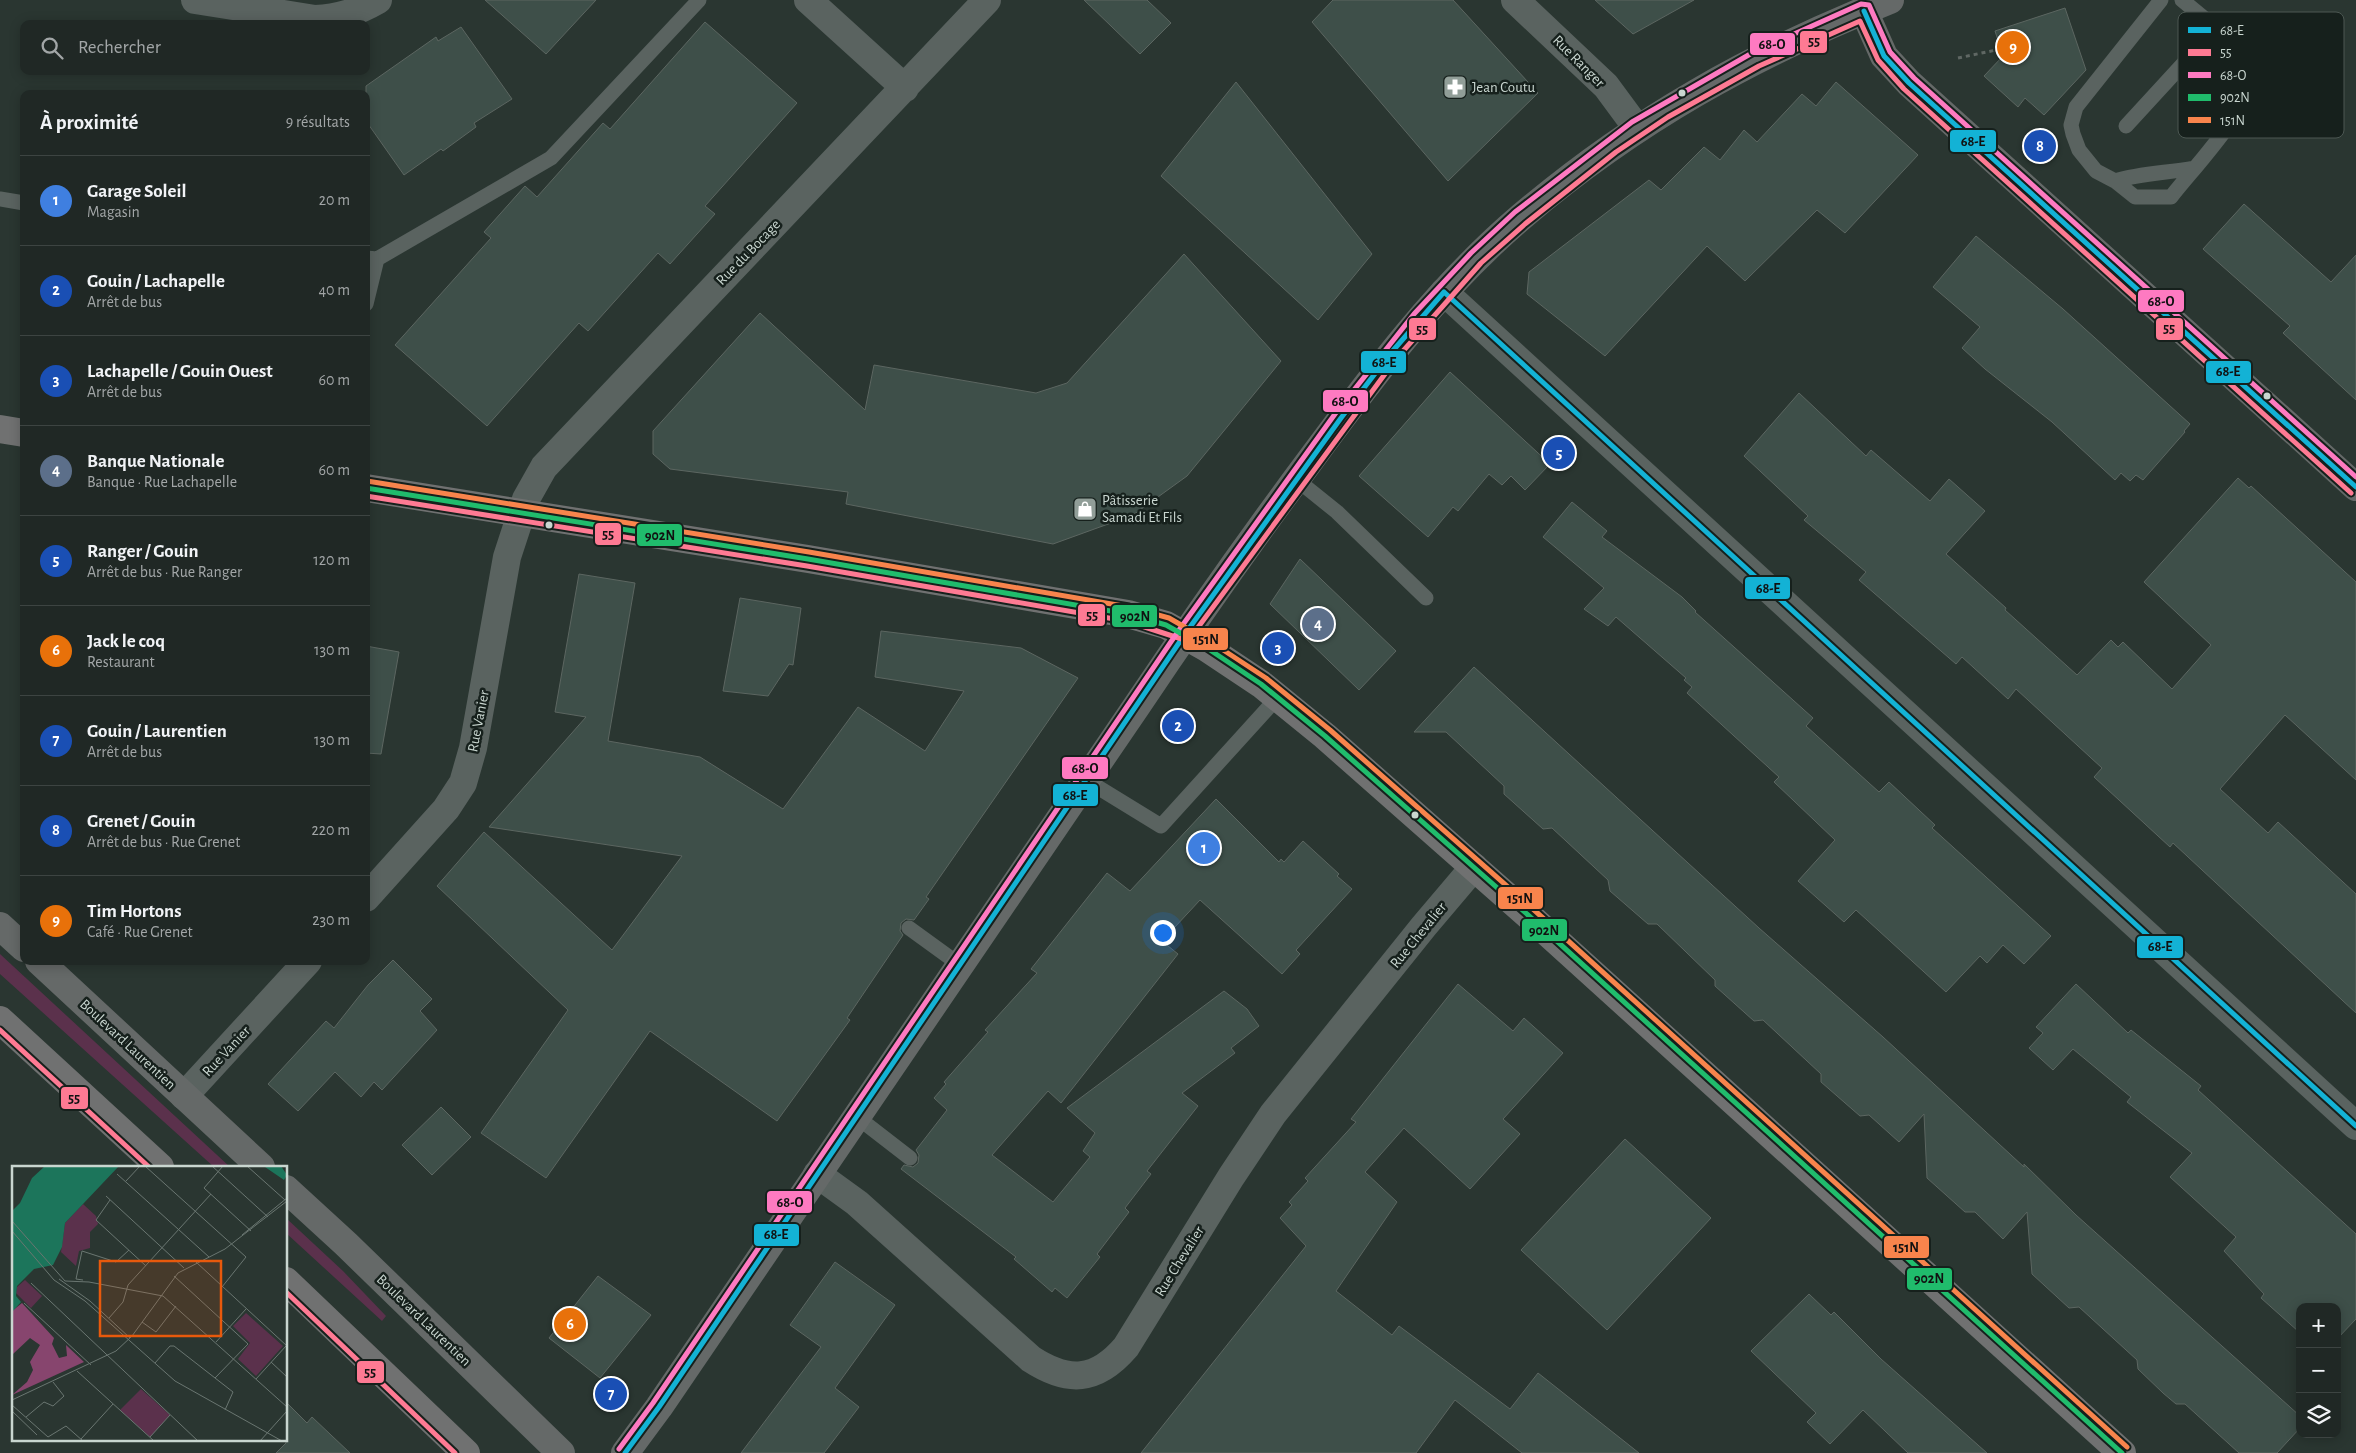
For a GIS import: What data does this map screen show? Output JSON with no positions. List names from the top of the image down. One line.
{"streets":{"street":["Rue Ranger","Rue du Bocage","Rue Vanier","Rue Chevalier","Boulevard Laurentien"]},"crossings":[["Rue du Bocage","Rue Vanier"],["Rue Vanier","Boulevard Laurentien"]],"places":{"pharmacy":["Jean Coutu"],"shop":["Pâtisserie Samadi Et Fils"]},"lines":["transit line 68-O","transit line 68-E","transit line 55","transit line 151N","transit line 902N"],"legend":["68-E","55","68-O","902N","151N"],"page":{"search":"Rechercher","pins":["9","8","5","4","3","2","1","6","7"],"heading":["À proximité","9 résultats"],"list":[{"mark":"1","name":"Garage Soleil","note":"Magasin","value":"20 m"},{"mark":"2","name":"Gouin / Lachapelle","note":"Arrêt de bus","value":"40 m"},{"mark":"3","name":"Lachapelle / Gouin Ouest","note":"Arrêt de bus","value":"60 m"},{"mark":"4","name":"Banque Nationale","note":"Banque · Rue Lachapelle","value":"60 m"},{"mark":"5","name":"Ranger / Gouin","note":"Arrêt de bus · Rue Ranger","value":"120 m"},{"mark":"6","name":"Jack le coq","note":"Restaurant","value":"130 m"},{"mark":"7","name":"Gouin / Laurentien","note":"Arrêt de bus","value":"130 m"},{"mark":"8","name":"Grenet / Gouin","note":"Arrêt de bus · Rue Grenet","value":"220 m"},{"mark":"9","name":"Tim Hortons","note":"Café · Rue Grenet","value":"230 m"}],"map_buttons":["+","−"]}}
